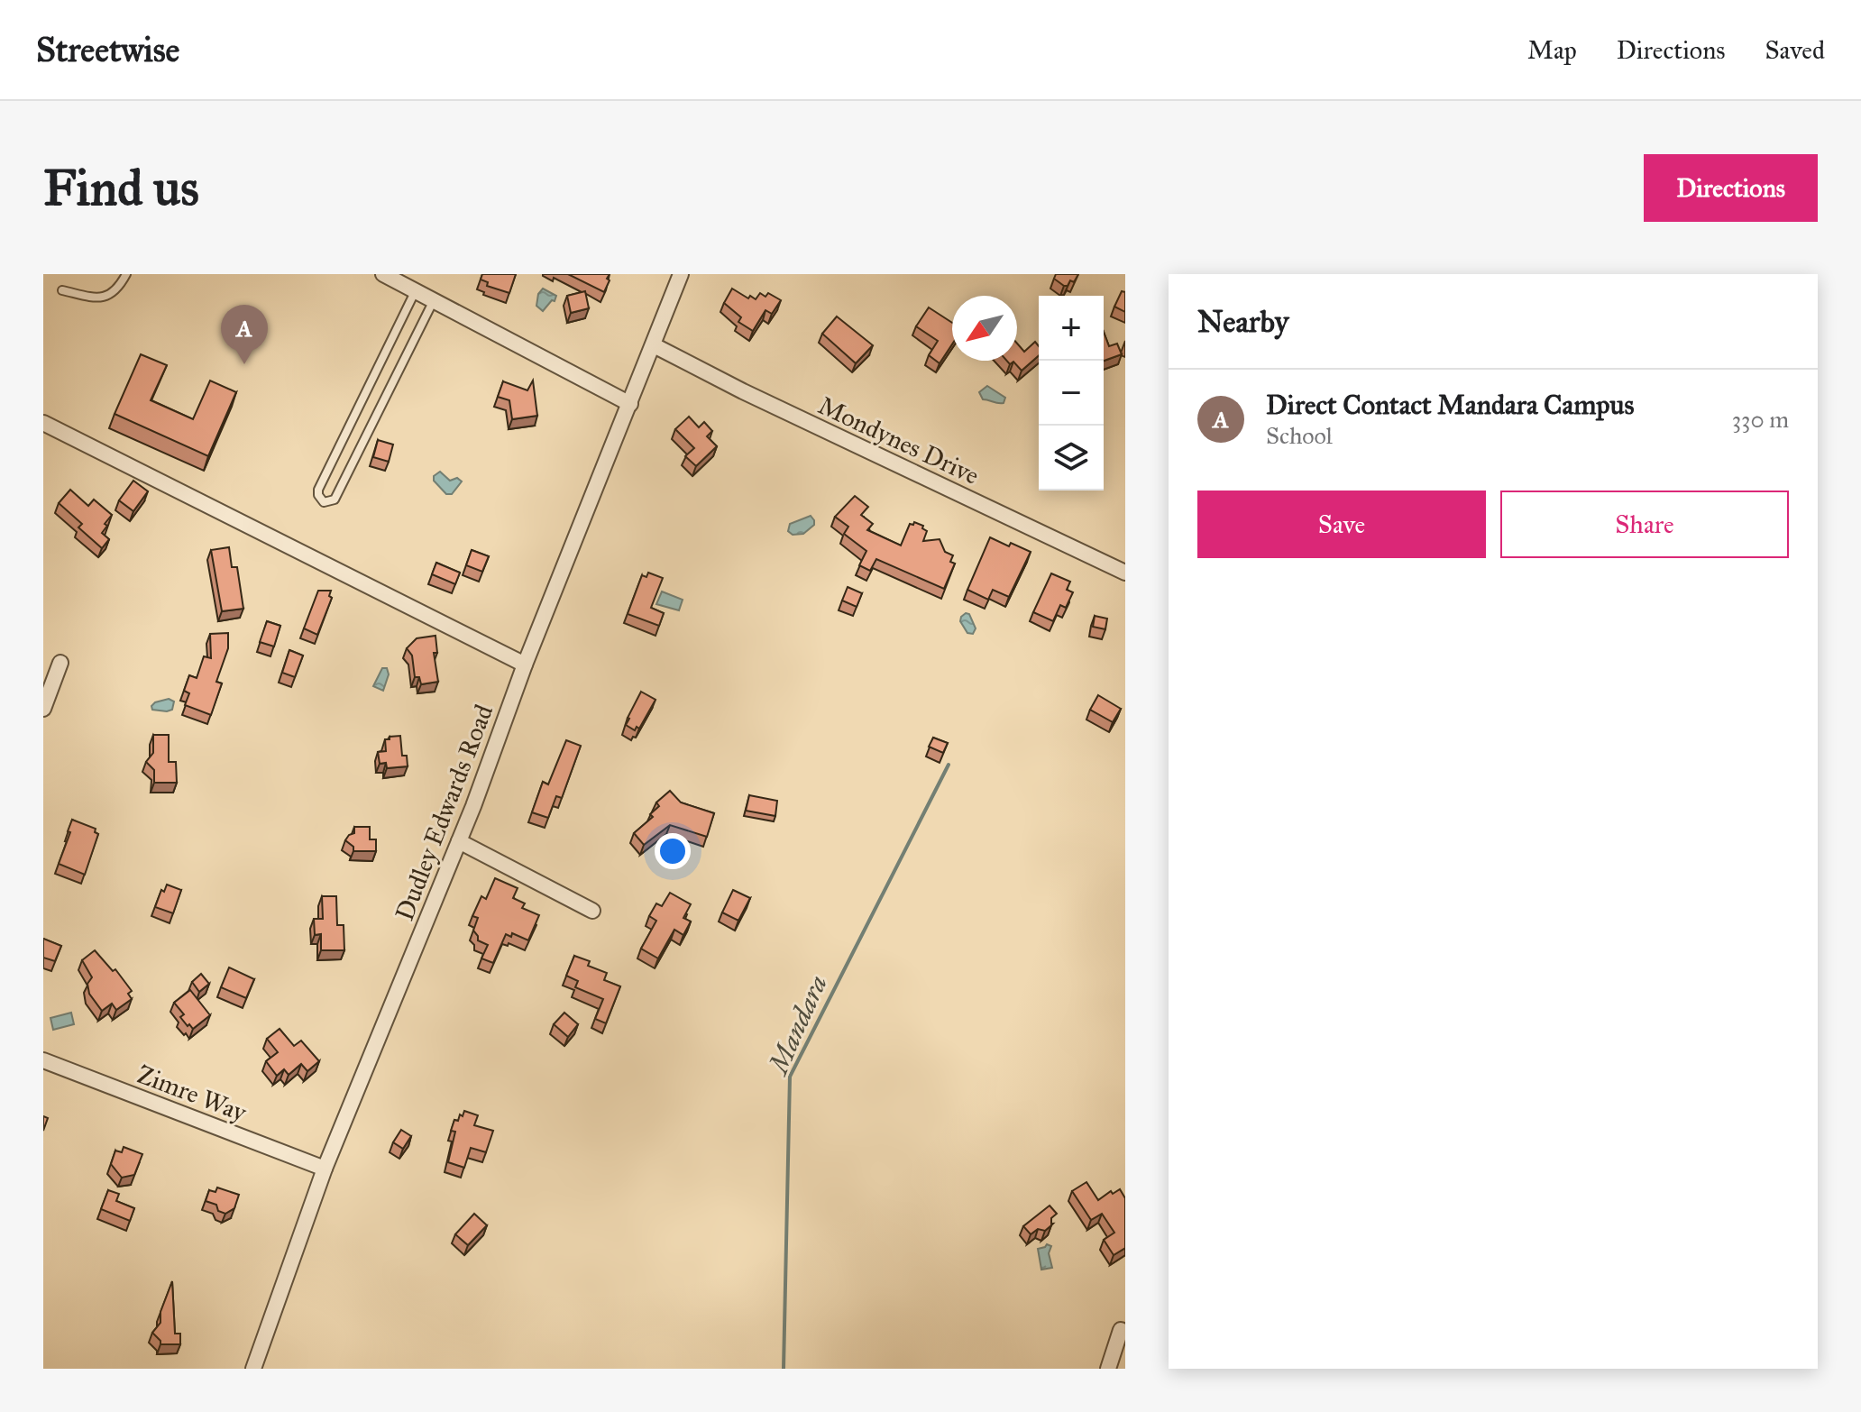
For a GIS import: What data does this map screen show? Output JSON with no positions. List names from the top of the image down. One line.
{"streets":{"street":["Mondynes Drive","Dudley Edwards Road","Zimre Way"]},"crossings":[["Mondynes Drive","Dudley Edwards Road"],["Dudley Edwards Road","Zimre Way"]],"water":["Mandara"],"north":"bottom left","page":{"header":"Streetwise","nav":["Map","Directions","Saved"],"buttons":["Directions",["Save","Share"]],"title":"Find us","heading":"Nearby","map_buttons":["+","−"],"pins":"A","list":[{"mark":"A","name":"Direct Contact Mandara Campus","note":"School","value":"330 m"}]}}
